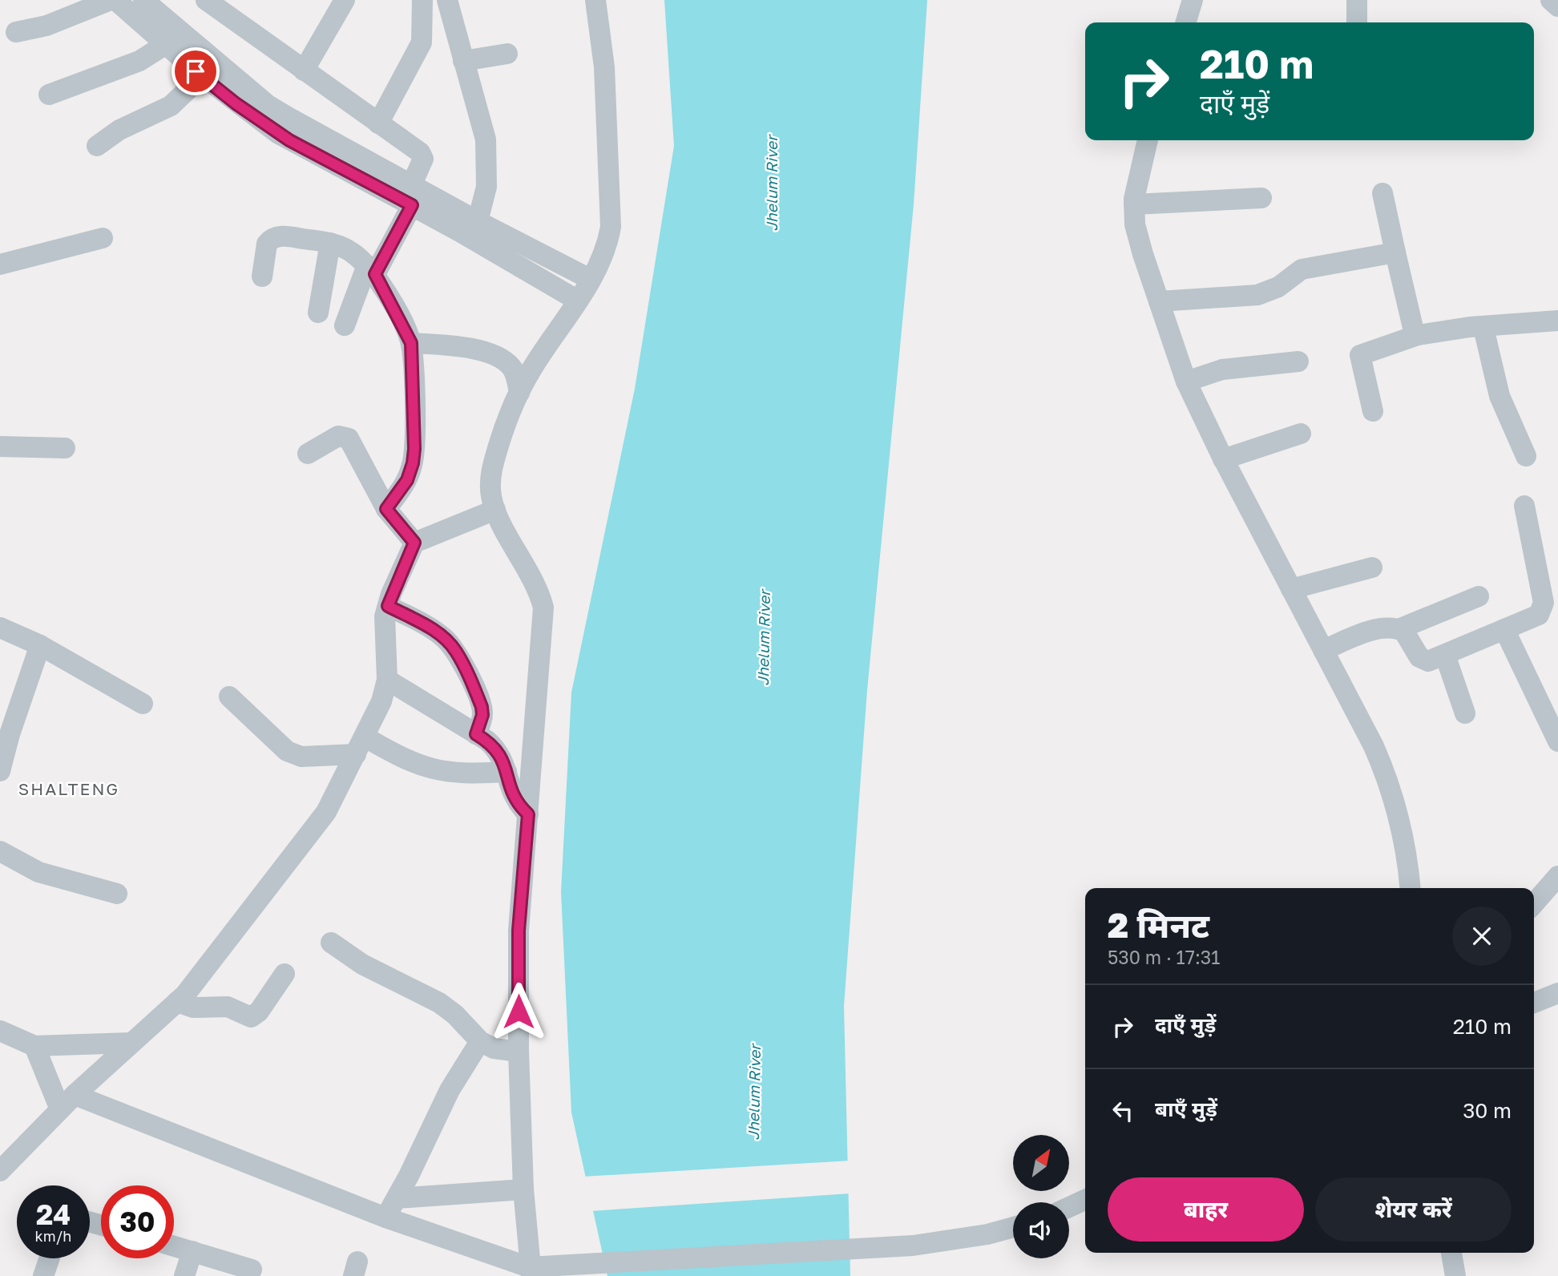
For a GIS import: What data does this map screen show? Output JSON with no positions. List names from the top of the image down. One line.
{"districts":["SHALTENG"],"water":["Jhelum River"],"north":"top right","page":{"turn":["210 m","दाएँ मुड़ें"],"heading":["2 मिनट","530 m · 17:31"],"list":[{"name":"दाएँ मुड़ें","value":"210 m"},{"name":"बाएँ मुड़ें","value":"30 m"}],"buttons":["बाहर","शेयर करें"],"speed":"24 km/h","limit":"30"}}
